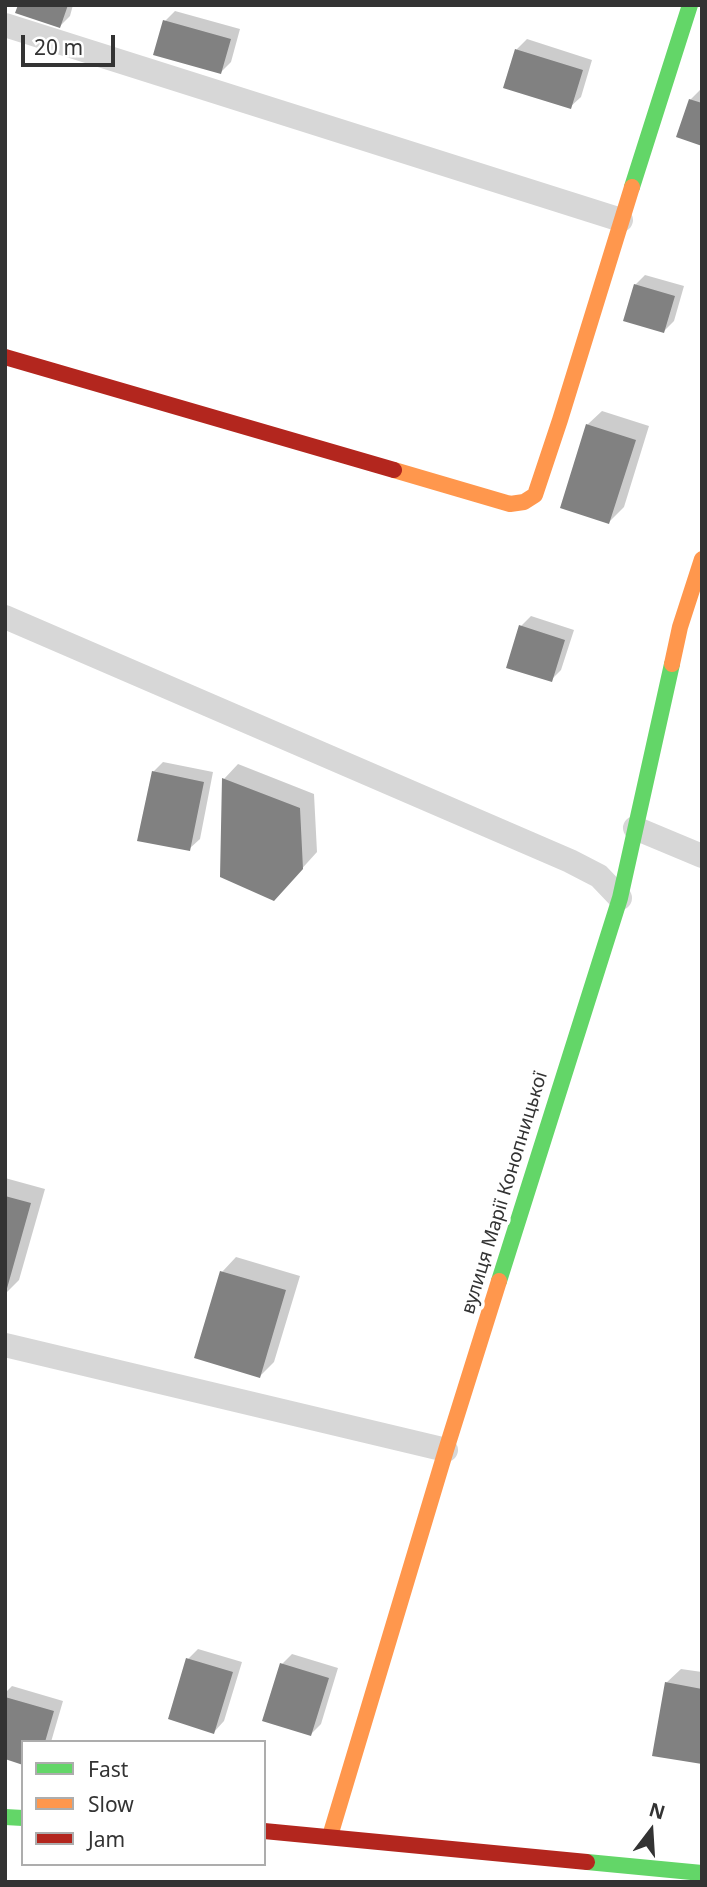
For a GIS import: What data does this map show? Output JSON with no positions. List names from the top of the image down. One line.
{"streets":{"street":["вулиця Марії Конопницької"]},"legend":["Fast","Slow","Jam"],"scale_bar":"20 m","north":"top"}
